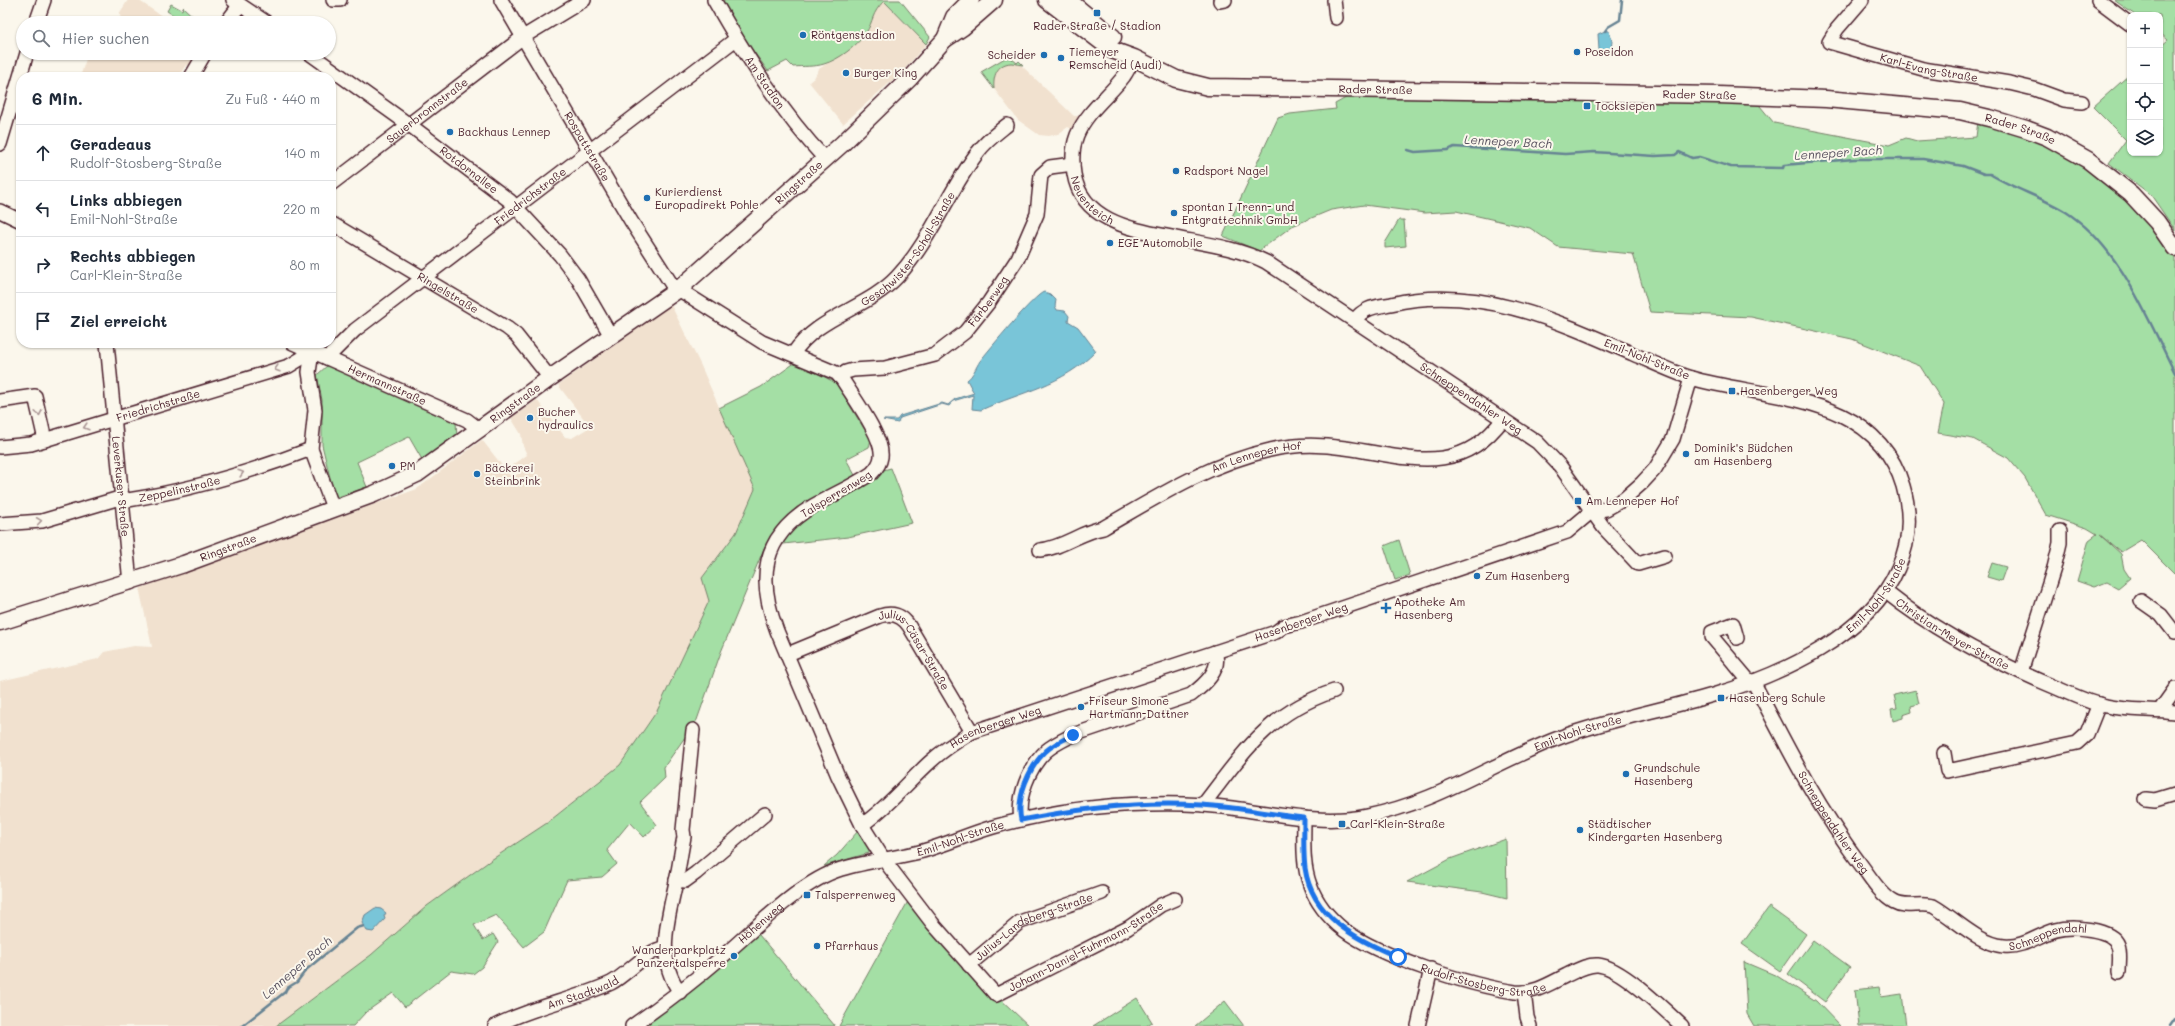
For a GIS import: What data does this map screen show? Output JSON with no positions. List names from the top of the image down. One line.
{"streets":{"main road":["Rader Straße","Ringstraße"],"street":["Karl-Evang-Straße","Am Stadion","Sauerbronnstraße","Rospattstraße","Rotdornallee","Friedrichstraße","Neuenteich","Geschwister-Scholl-Straße","Ringelstraße","Färberweg","Emil-Nohl-Straße","Hermannstraße","Schneppendahler Weg","Am Lenneper Hof","Leverkuser Straße","Zeppelinstraße","Talsperrenweg","Hasenberger Weg","Christian-Meyer-Straße","Julius-Cäsar-Straße","Höhenweg","Julius-Landsberg-Straße","Schneppendahl","Johann-Daniel-Fuhrmann-Straße","Rudolf-Stosberg-Straße","Am Stadtwald"]},"crossings":[["Am Stadion","Ringstraße"],["Am Stadion","Friedrichstraße"],["Rader Straße","Neuenteich"],["Sauerbronnstraße","Rospattstraße"],["Sauerbronnstraße","Rotdornallee"],["Rospattstraße","Ringstraße"],["Rospattstraße","Friedrichstraße"],["Rotdornallee","Ringstraße"],["Rotdornallee","Friedrichstraße"],["Ringstraße","Ringelstraße"],["Ringstraße","Hermannstraße"],["Ringstraße","Leverkuser Straße"],["Friedrichstraße","Ringelstraße"],["Friedrichstraße","Hermannstraße"],["Friedrichstraße","Leverkuser Straße"],["Neuenteich","Färberweg"],["Neuenteich","Schneppendahler Weg"],["Färberweg","Talsperrenweg"],["Emil-Nohl-Straße","Schneppendahler Weg"],["Emil-Nohl-Straße","Talsperrenweg"],["Emil-Nohl-Straße","Hasenberger Weg"],["Emil-Nohl-Straße","Christian-Meyer-Straße"],["Emil-Nohl-Straße","Höhenweg"],["Emil-Nohl-Straße","Rudolf-Stosberg-Straße"],["Schneppendahler Weg","Am Lenneper Hof"],["Schneppendahler Weg","Hasenberger Weg"],["Schneppendahler Weg","Schneppendahl"],["Leverkuser Straße","Zeppelinstraße"],["Talsperrenweg","Hasenberger Weg"],["Talsperrenweg","Julius-Cäsar-Straße"],["Talsperrenweg","Höhenweg"],["Talsperrenweg","Julius-Landsberg-Straße"],["Talsperrenweg","Johann-Daniel-Fuhrmann-Straße"],["Hasenberger Weg","Julius-Cäsar-Straße"]],"one_way":["Zeppelinstraße"],"water":["Lenneper Bach"],"places":{"transit":["Rader Straße / Stadion","Tocksiepen","Hasenberger Weg","Am Lenneper Hof","Hasenberg Schule","Carl-Klein-Straße","Talsperrenweg"],"other":["Röntgenstadion","Poseidon","Scheider","Tiemeyer Remscheid (Audi)","Burger King","Backhaus Lennep","Radsport Nagel","Kurierdienst Europadirekt Pohle","spontan I Trenn- und Entgrattechnik GmbH","EGE Automobile","Bucher hydraulics","Dominik‘s Büdchen am Hasenberg","PM","Bäckerei Steinbrink","Zum Hasenberg","Friseur Simone Hartmann-Dattner","Grundschule Hasenberg","Städtischer Kindergarten Hasenberg","Pfarrhaus","Wanderparkplatz Panzertalsperre"],"health":["Apotheke Am Hasenberg"]},"page":{"map_buttons":["+","−"],"search":"Hier suchen","heading":["6 Min.","Zu Fuß · 440 m"],"list":[["Geradeaus","Rudolf-Stosberg-Straße","140 m"],["Links abbiegen","Emil-Nohl-Straße","220 m"],["Rechts abbiegen","Carl-Klein-Straße","80 m"],"Ziel erreicht"]}}
